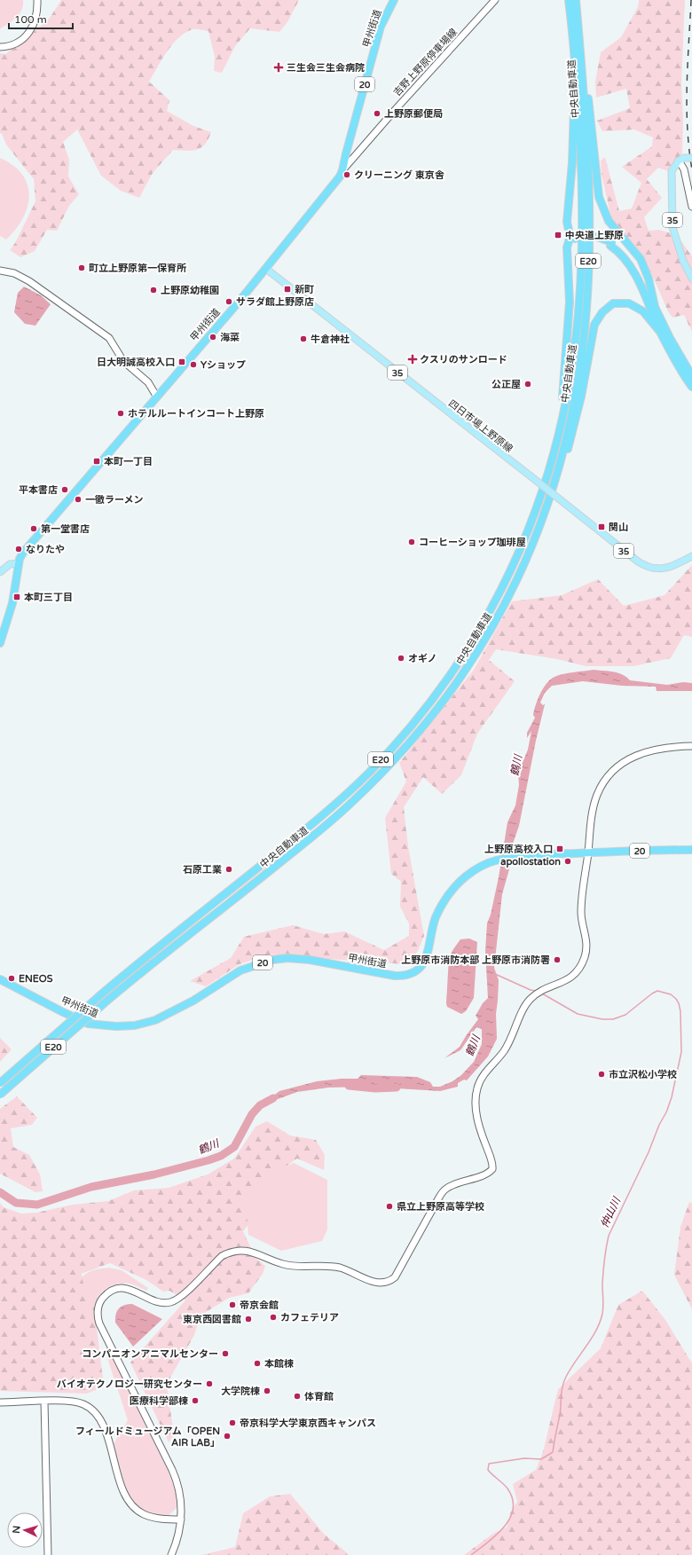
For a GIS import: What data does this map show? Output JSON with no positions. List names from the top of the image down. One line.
{"streets":{"highway":["甲州街道","20","中央自動車道","E20"],"main road":["35","四日市場上野原線"],"street":["吉野上野原停車場線"]},"crossings":[["甲州街道","吉野上野原停車場線"],["甲州街道","四日市場上野原線"]],"water":["鶴川","仲山川"],"places":{"health":["三生会三生会病院","クスリのサンロード"],"other":["上野原郵便局","クリーニング 東京舎","町立上野原第一保育所","上野原幼稚園","サラダ館上野原店","海菜","牛倉神社","Yショップ","公正屋","ホテルルートインコート上野原","平本書店","一徹ラーメン","第一堂書店","コーヒーショップ珈琲屋","なりたや","オギノ","apollostation","石原工業","上野原市消防本部 上野原市消防署","ENEOS","市立沢松小学校","県立上野原高等学校","帝京会館","カフェテリア","東京西図書館","コンパニオンアニマルセンター","本館棟","バイオテクノロジー研究センター","大学院棟","体育館","医療科学部棟","帝京科学大学東京西キャンパス","フィールドミュージアム「OPEN AIR LAB」"],"transit":["中央道上野原","新町","日大明誠高校入口","本町一丁目","関山","本町三丁目","上野原高校入口"]},"scale_bar":"100 m","north":"left"}
